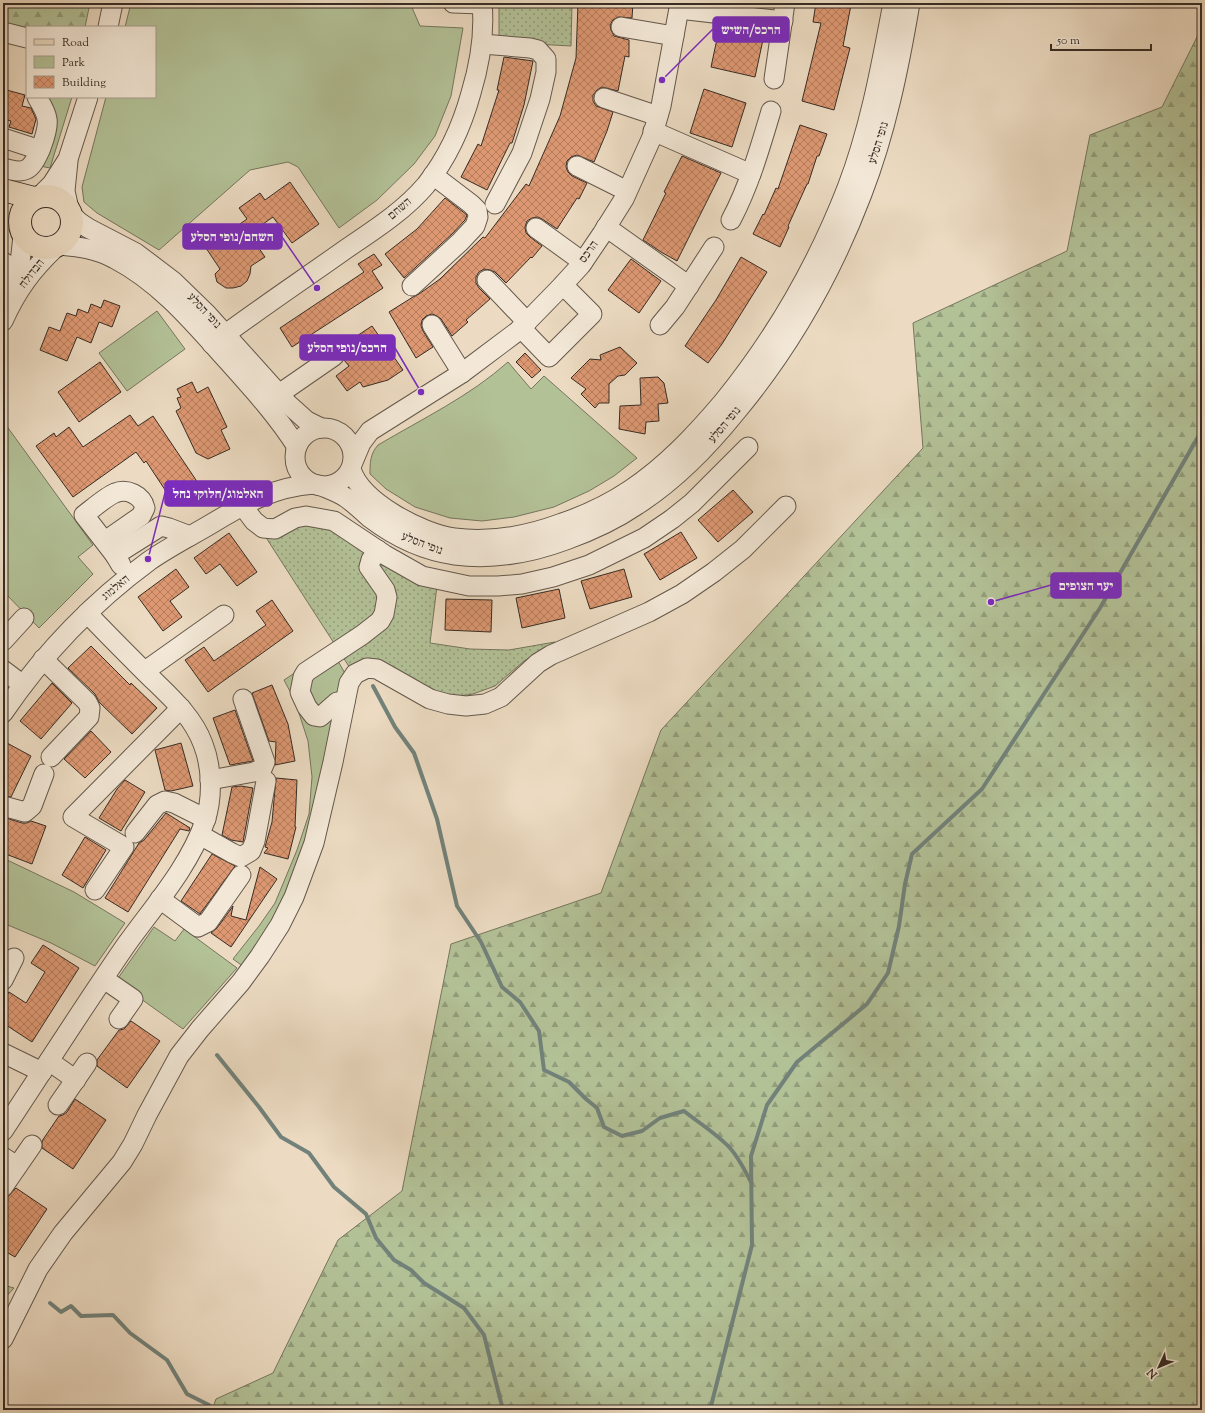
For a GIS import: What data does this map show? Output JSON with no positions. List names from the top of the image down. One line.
{"streets":{"street":["נופי הסלע","השחם","הרכס","הבדולח","האלמוג"]},"crossings":[["נופי הסלע","השחם"],["נופי הסלע","הרכס"],["נופי הסלע","הבדולח"],["נופי הסלע","האלמוג"],["הרכס","האלמוג"]],"places":["הרכס/השיש","השחם/נופי הסלע","הרכס/נופי הסלע","האלמוג/חלוקי נחל","יער הצופים"],"legend":["Road","Park","Building"],"scale_bar":"50 m","north":"bottom left"}
